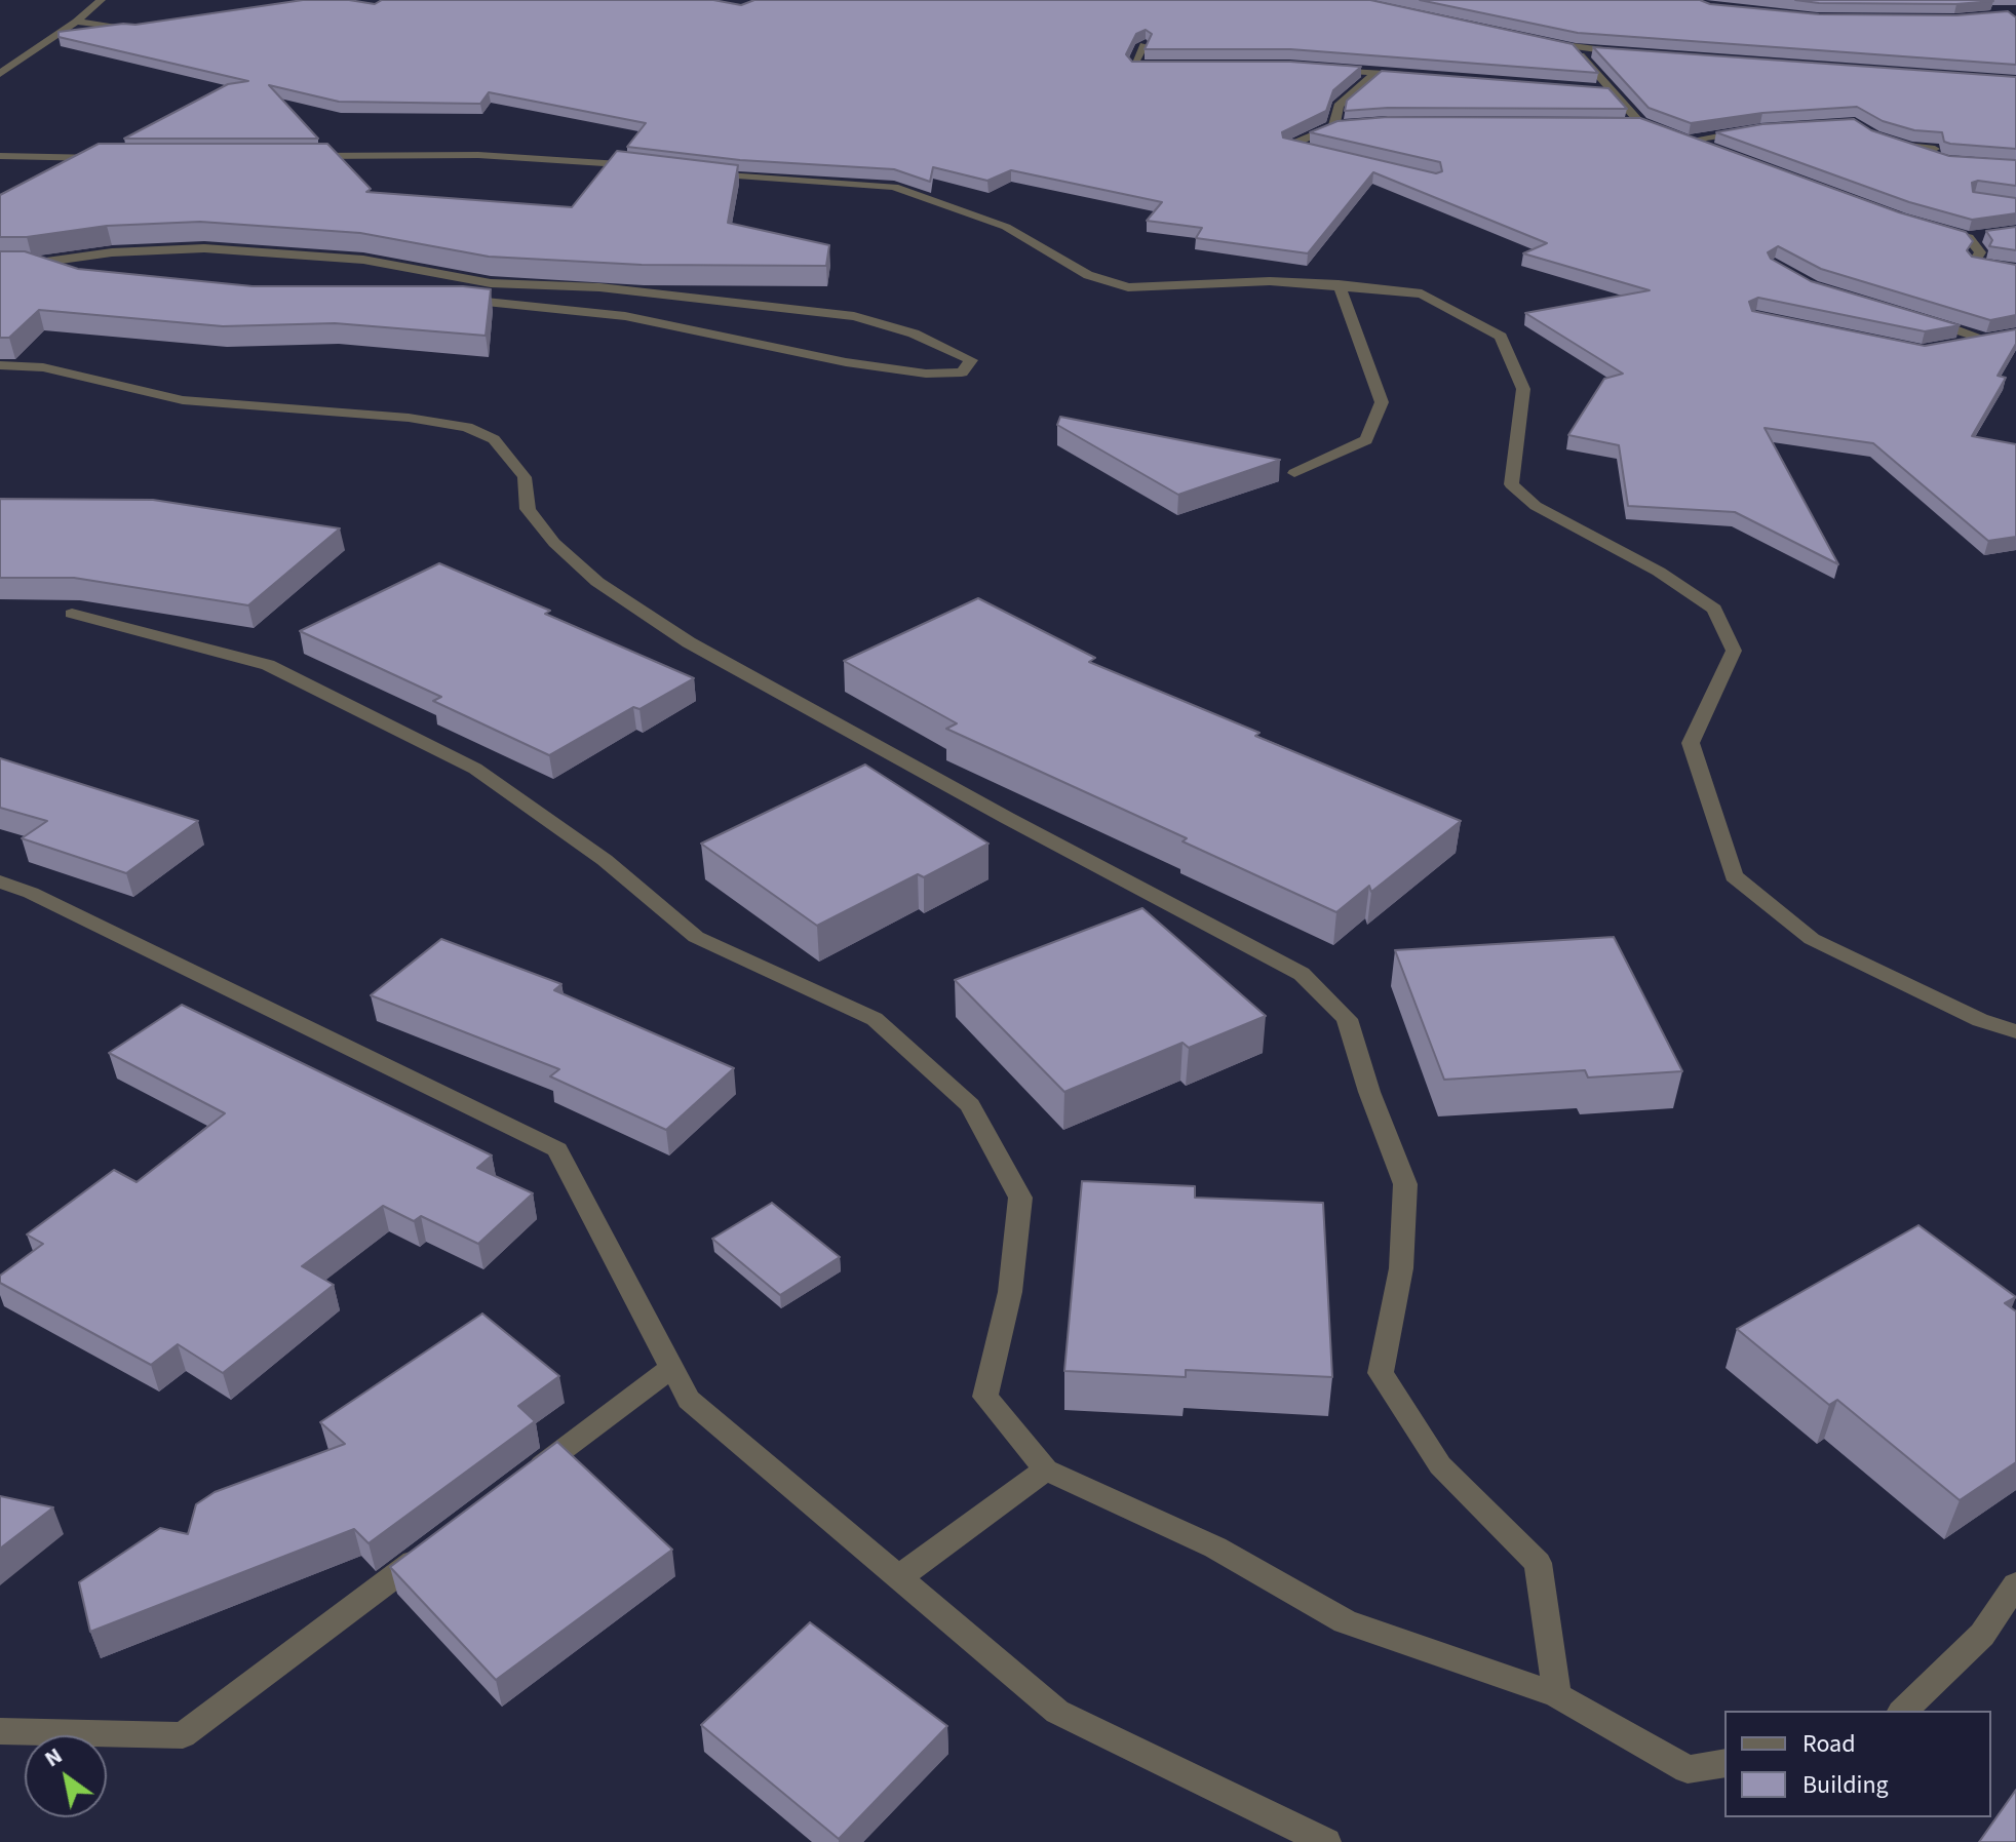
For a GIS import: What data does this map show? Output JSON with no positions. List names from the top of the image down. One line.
{"legend":["Road","Building"],"north":"top left"}
